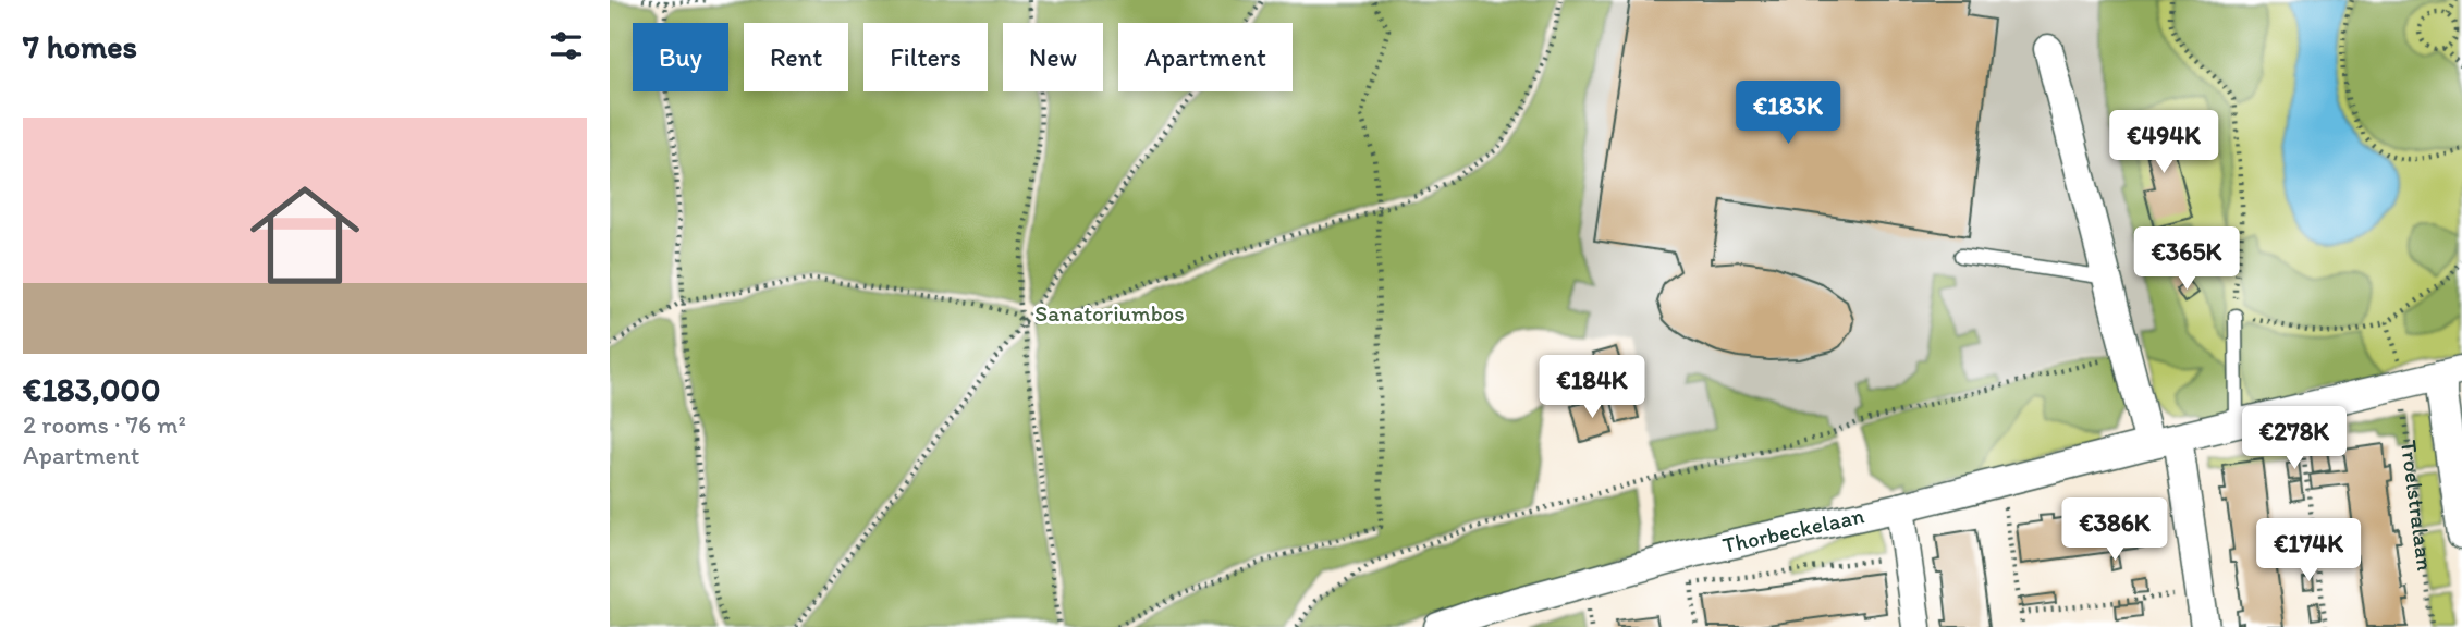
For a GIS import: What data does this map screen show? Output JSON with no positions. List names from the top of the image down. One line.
{"streets":{"street":["Troelstralaan","Thorbeckelaan"]},"crossings":[["Troelstralaan","Thorbeckelaan"]],"parks":["Sanatoriumbos"],"page":{"heading":"7 homes","chip":["Buy","Rent","Filters","New","Apartment"],"price":["€183K","€494K","€365K","€184K","€278K","€386K","€174K"],"list":[{"name":"€183,000","note":"2 rooms · 76 m² · Apartment"}]}}
